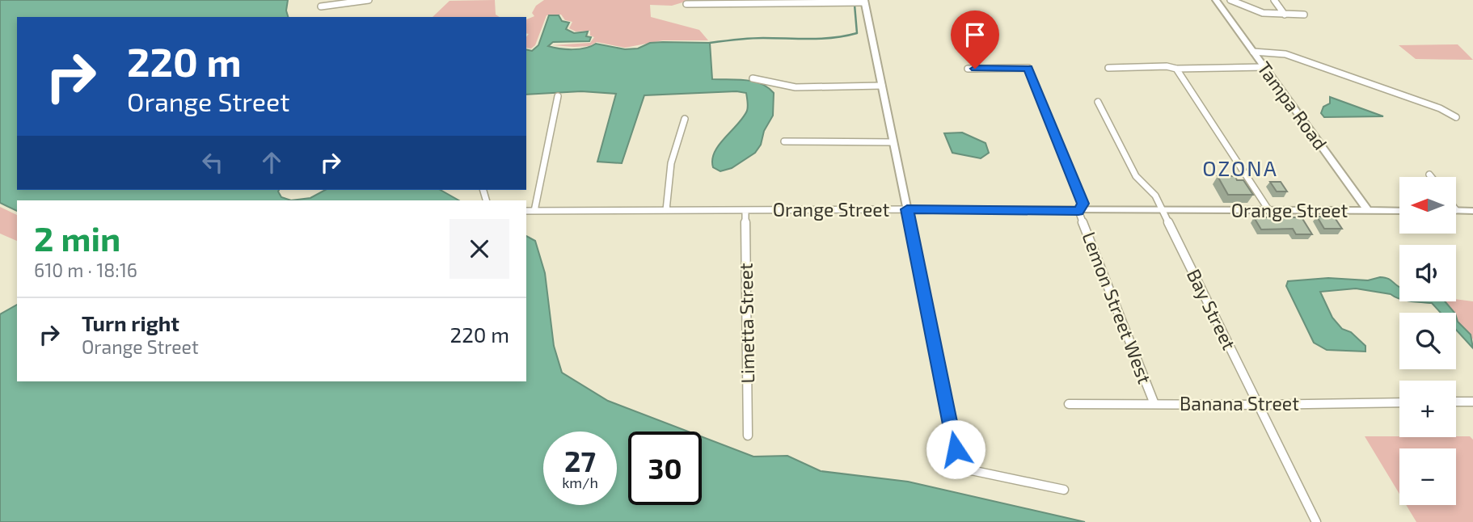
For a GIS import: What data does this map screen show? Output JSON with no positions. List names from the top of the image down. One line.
{"streets":{"street":["Tampa Road","Orange Street","Lemon Street West","Bay Street","Limetta Street","Banana Street"]},"crossings":[["Tampa Road","Orange Street"],["Orange Street","Lemon Street West"],["Orange Street","Bay Street"],["Orange Street","Limetta Street"],["Lemon Street West","Banana Street"],["Bay Street","Banana Street"]],"districts":["OZONA"],"north":"left","page":{"turn":["220 m","Orange Street"],"map_buttons":["+","−"],"heading":["2 min","610 m · 18:16"],"list":[{"name":"Turn right","note":"Orange Street","value":"220 m"}],"speed":"27 km/h","limit":"30"}}
